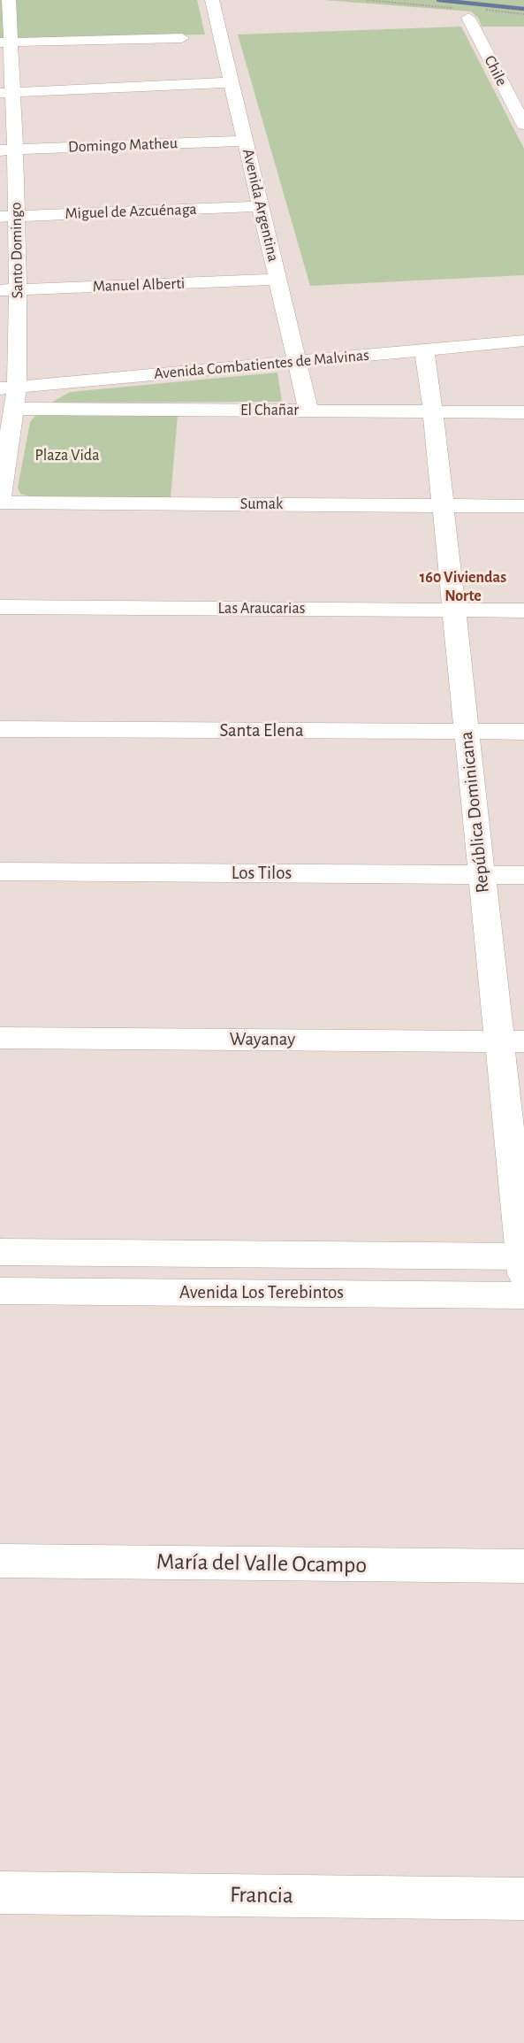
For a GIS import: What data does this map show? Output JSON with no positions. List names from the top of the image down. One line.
{"streets":{"street":["Chile","Domingo Matheu","Avenida Argentina","Miguel de Azcuénaga","Santo Domingo","Manuel Alberti","Avenida Combatientes de Malvinas","El Chañar","Sumak","Las Araucarias","Santa Elena","República Dominicana","Los Tilos","Wayanay","Avenida Los Terebintos","María del Valle Ocampo","Francia"]},"crossings":[["Domingo Matheu","Avenida Argentina"],["Domingo Matheu","Santo Domingo"],["Avenida Argentina","Miguel de Azcuénaga"],["Avenida Argentina","Manuel Alberti"],["Avenida Argentina","Avenida Combatientes de Malvinas"],["Avenida Argentina","El Chañar"],["Miguel de Azcuénaga","Santo Domingo"],["Santo Domingo","Manuel Alberti"],["Santo Domingo","Avenida Combatientes de Malvinas"],["Santo Domingo","El Chañar"],["Santo Domingo","Sumak"],["Avenida Combatientes de Malvinas","República Dominicana"],["El Chañar","República Dominicana"],["Sumak","República Dominicana"],["Las Araucarias","República Dominicana"],["Santa Elena","República Dominicana"],["República Dominicana","Los Tilos"],["República Dominicana","Wayanay"],["República Dominicana","Avenida Los Terebintos"]],"districts":["160 Viviendas Norte"],"parks":["Plaza Vida"]}
